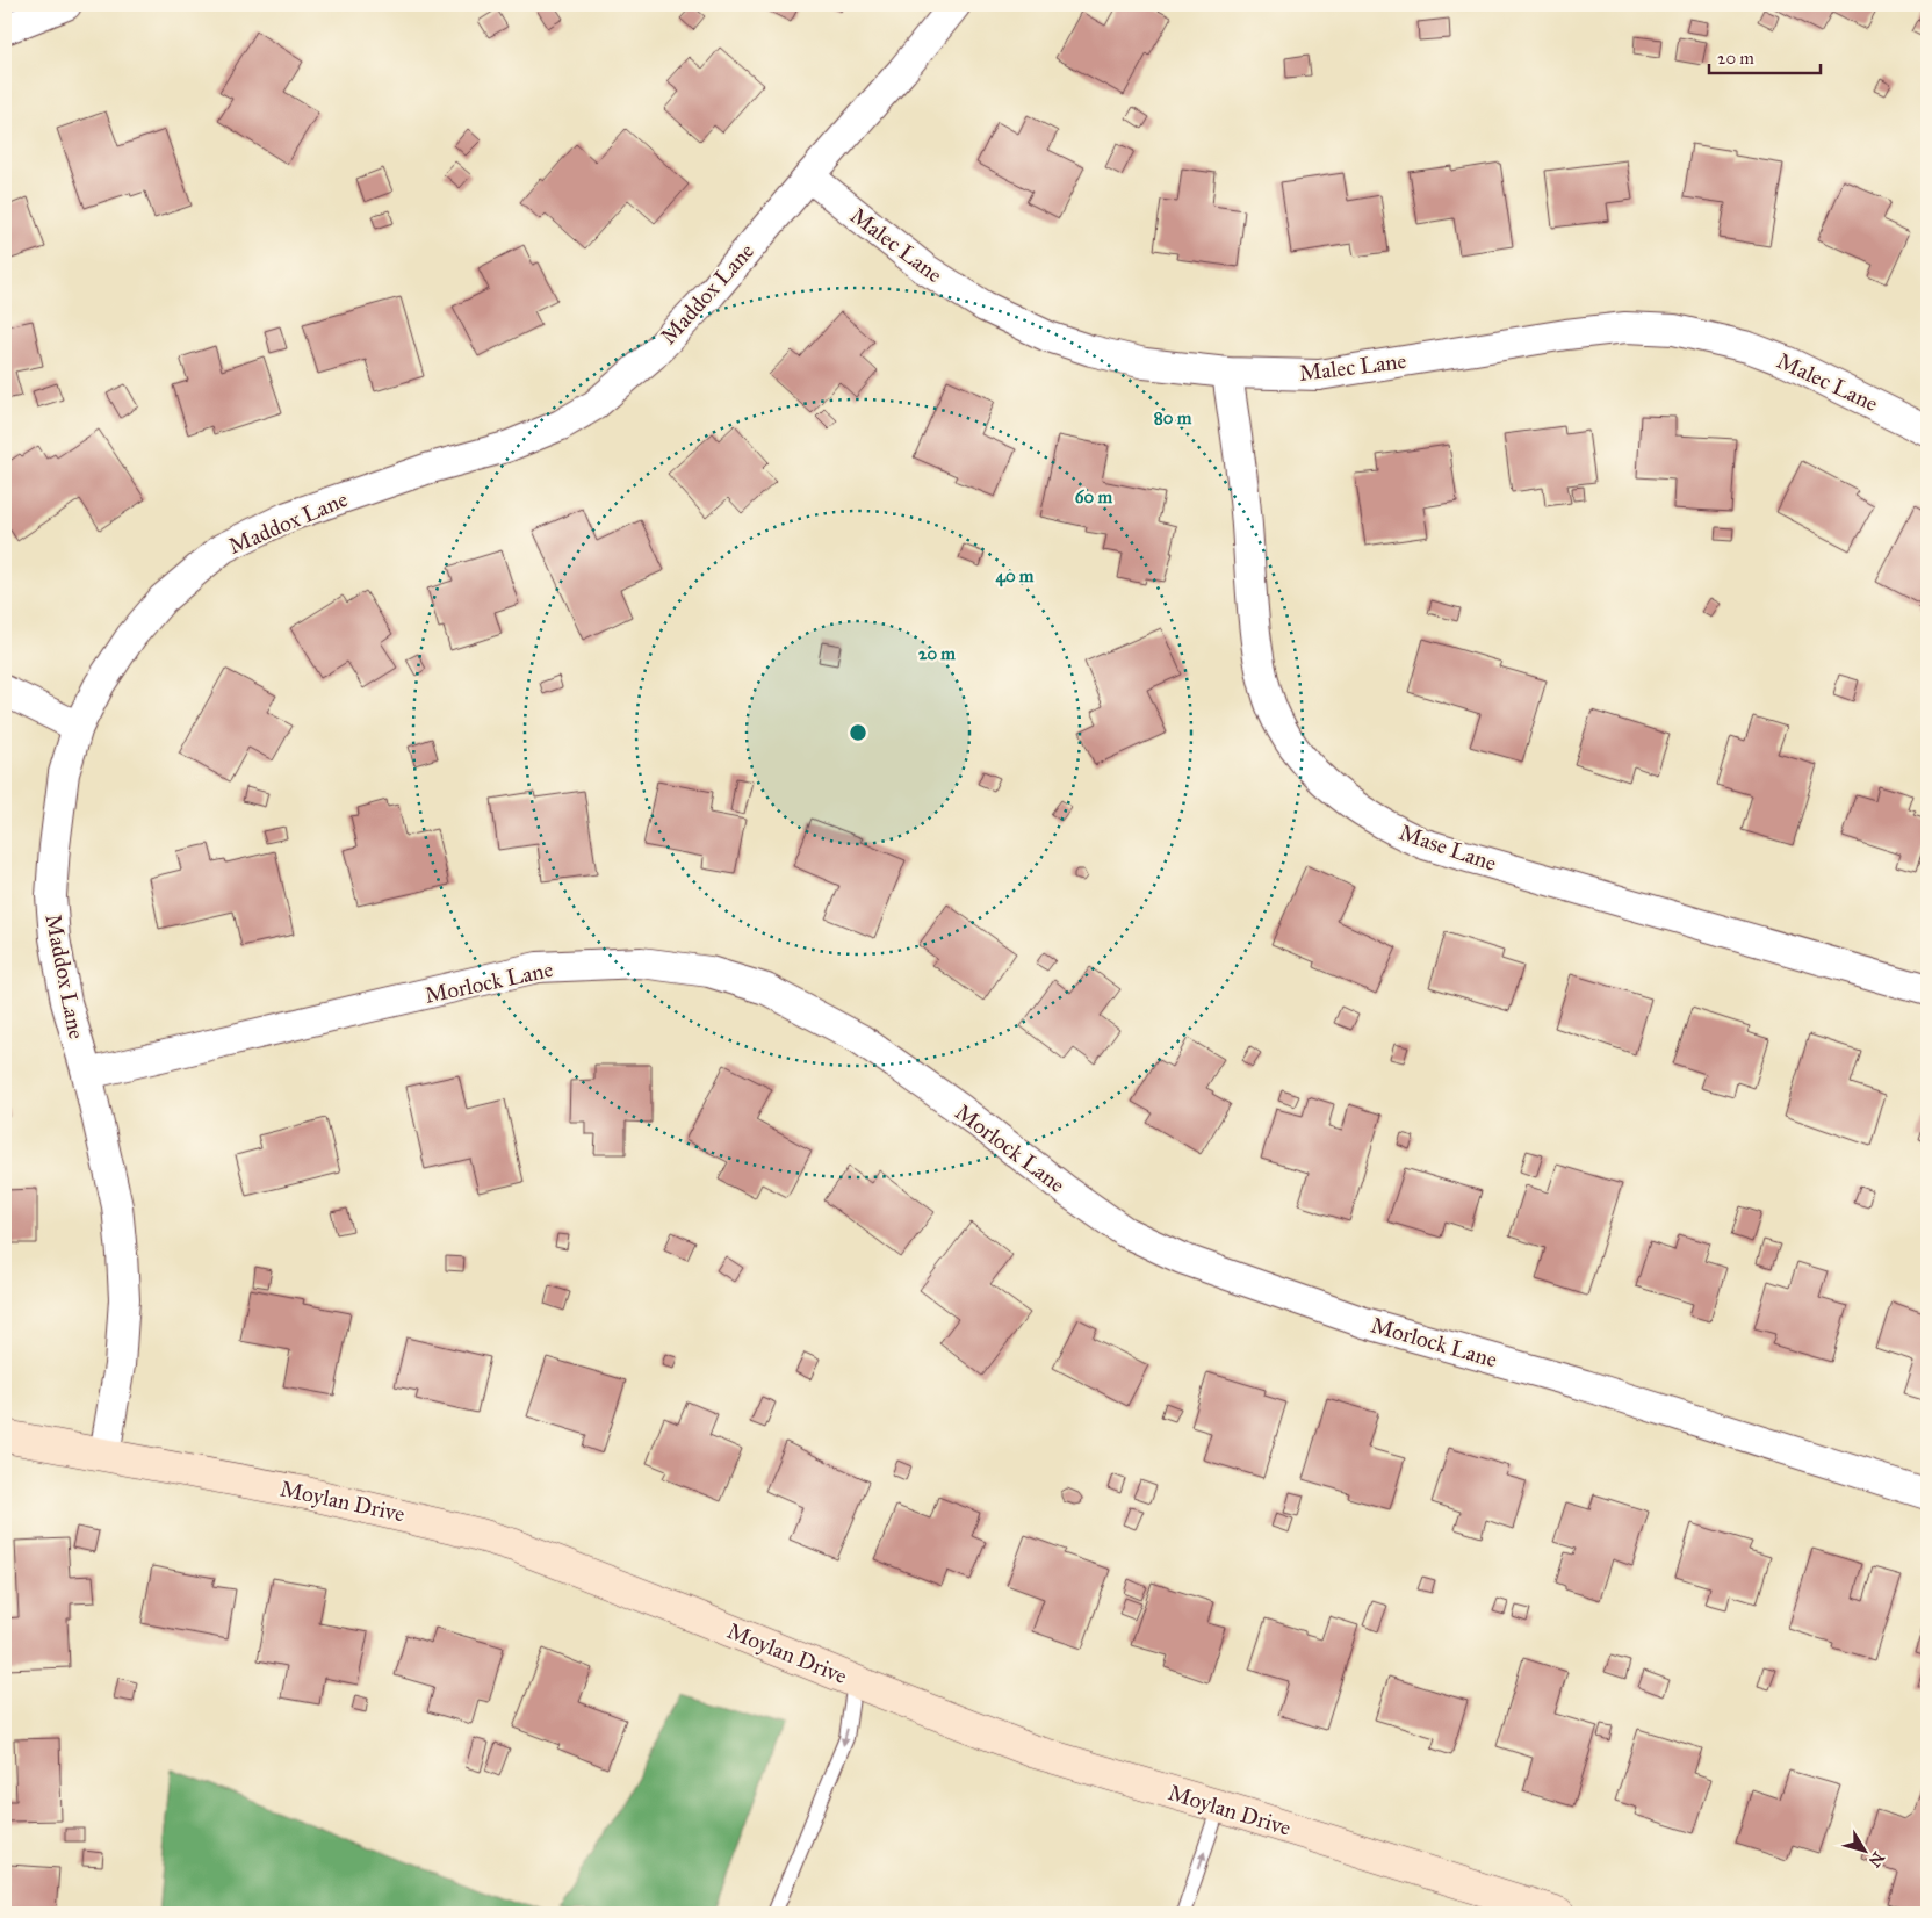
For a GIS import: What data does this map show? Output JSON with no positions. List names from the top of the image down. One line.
{"streets":{"street":["Malec Lane","Maddox Lane","Mase Lane","Morlock Lane","Moylan Drive"]},"crossings":[["Malec Lane","Maddox Lane"],["Malec Lane","Mase Lane"],["Maddox Lane","Morlock Lane"],["Maddox Lane","Moylan Drive"]],"scale_bar":"20 m","north":"bottom right","rings":["80 m","60 m","40 m","20 m"]}
